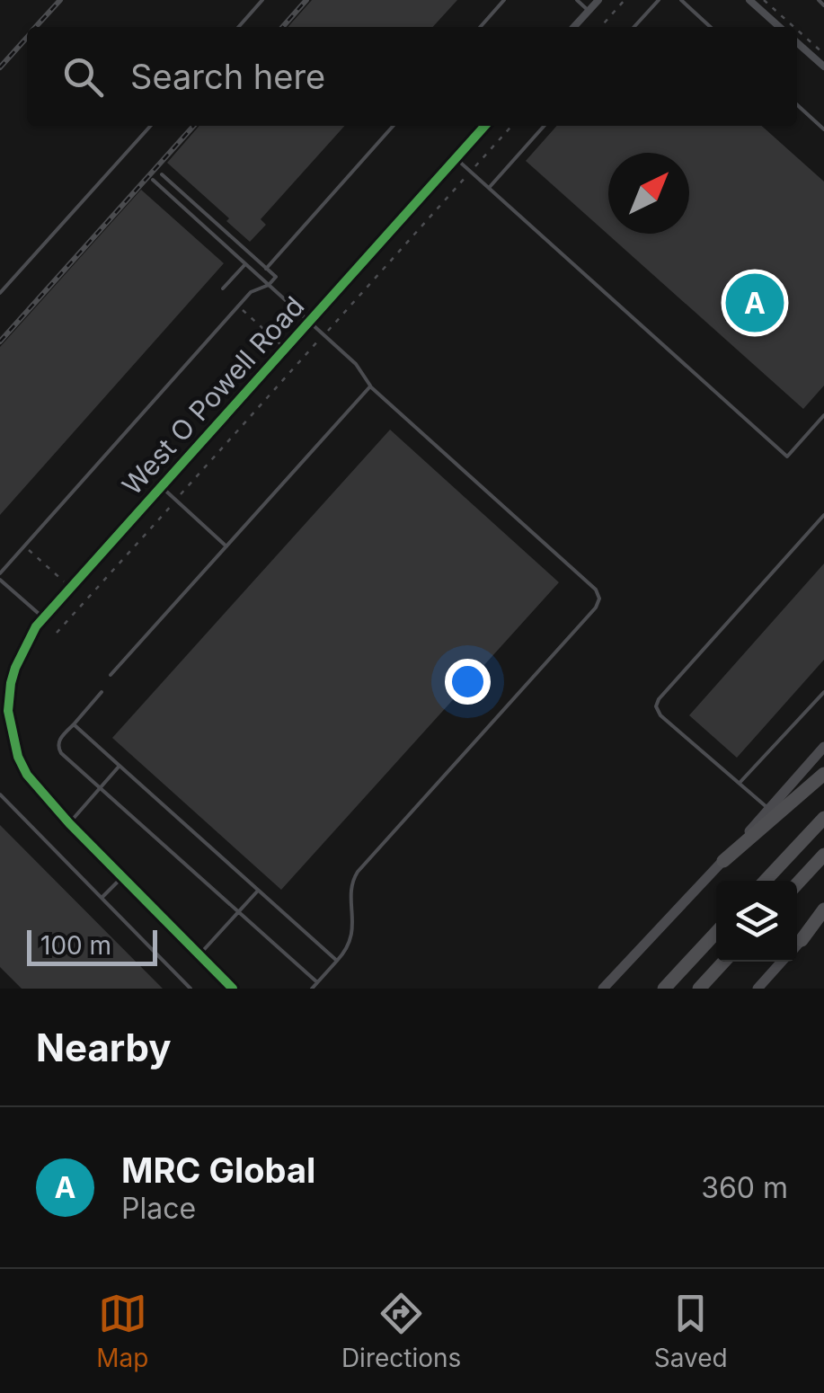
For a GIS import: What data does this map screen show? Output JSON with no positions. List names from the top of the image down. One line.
{"streets":{"street":["West O Powell Road"]},"scale_bar":"100 m","north":"top right","page":{"search":"Search here","pins":"A","scale":"100 m","heading":"Nearby","list":[{"mark":"A","name":"MRC Global","note":"Place","value":"360 m"}],"nav":["Map","Directions","Saved"]}}
